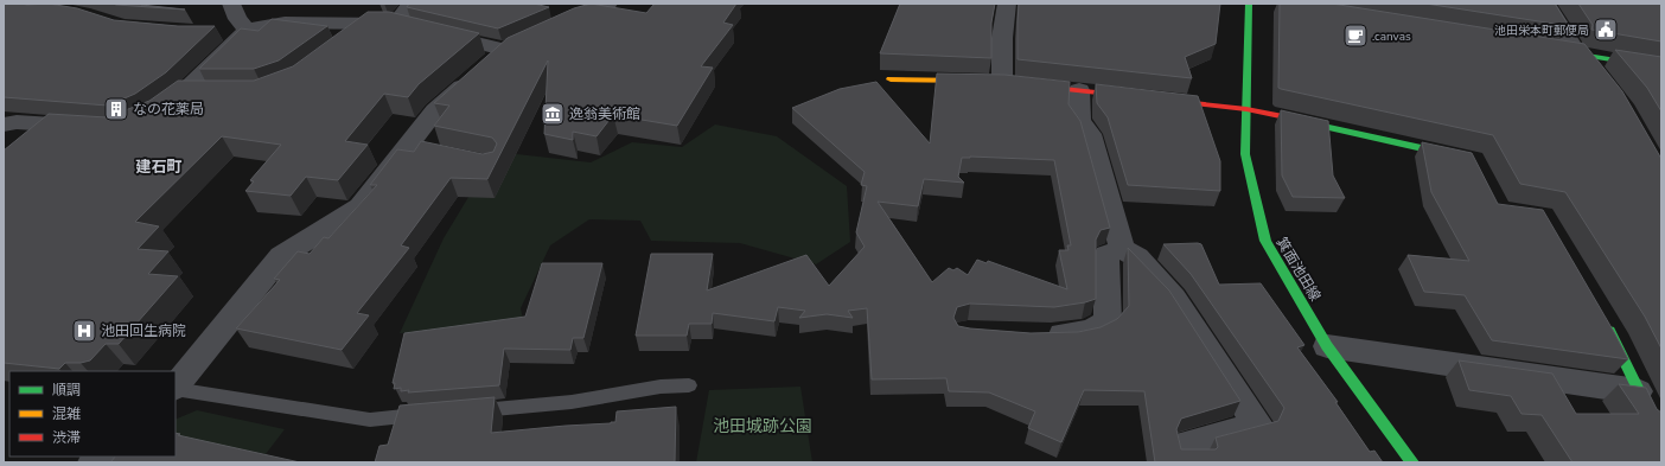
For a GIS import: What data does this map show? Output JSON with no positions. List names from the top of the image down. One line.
{"streets":{"street":["箕面池田線"]},"districts":["建石町"],"parks":["池田城跡公園"],"places":{"public building":["池田栄本町郵便局"],"cafe":[".canvas"],"building":["なの花薬局"],"museum":["逸翁美術館"],"hospital":["池田回生病院"]},"legend":["順調","混雑","渋滞"]}
